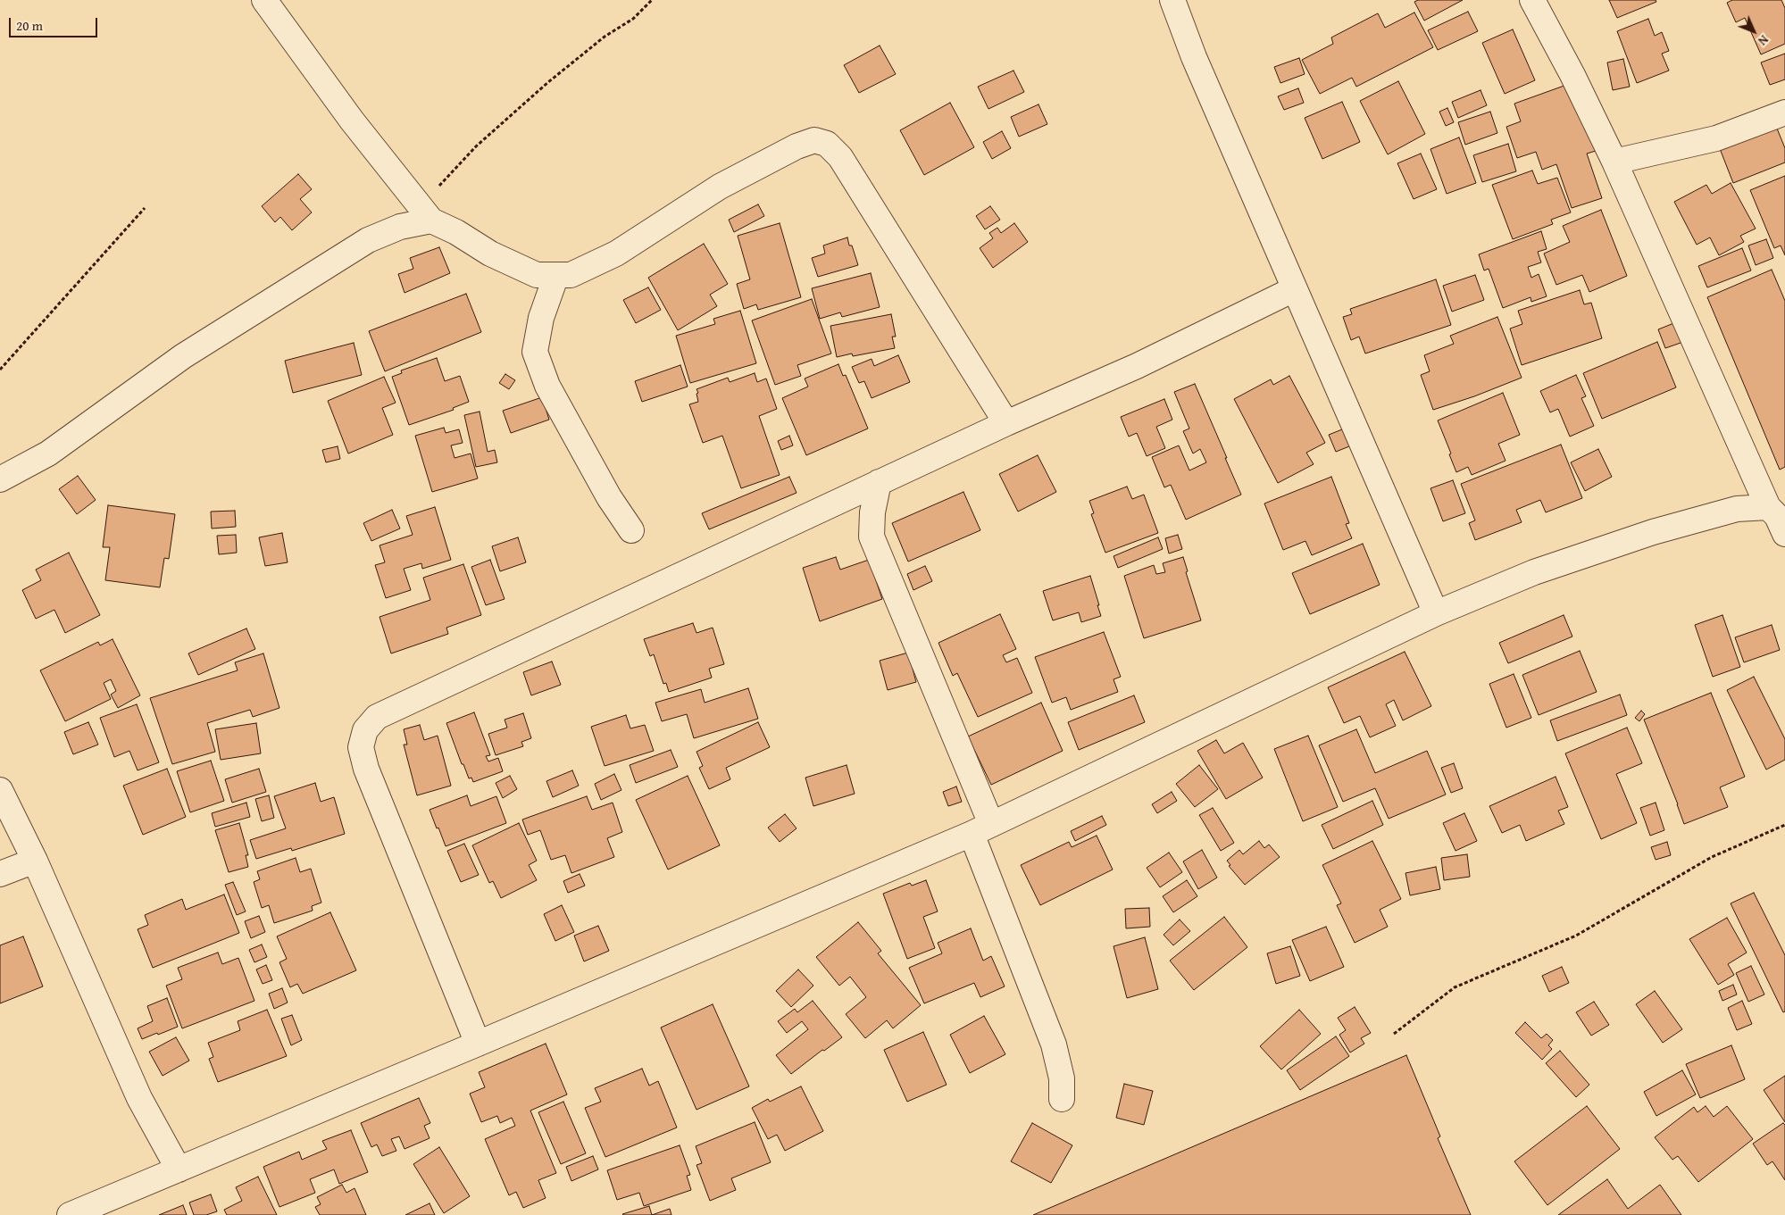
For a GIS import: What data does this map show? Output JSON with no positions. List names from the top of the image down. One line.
{"scale_bar":"20 m","north":"bottom right"}
